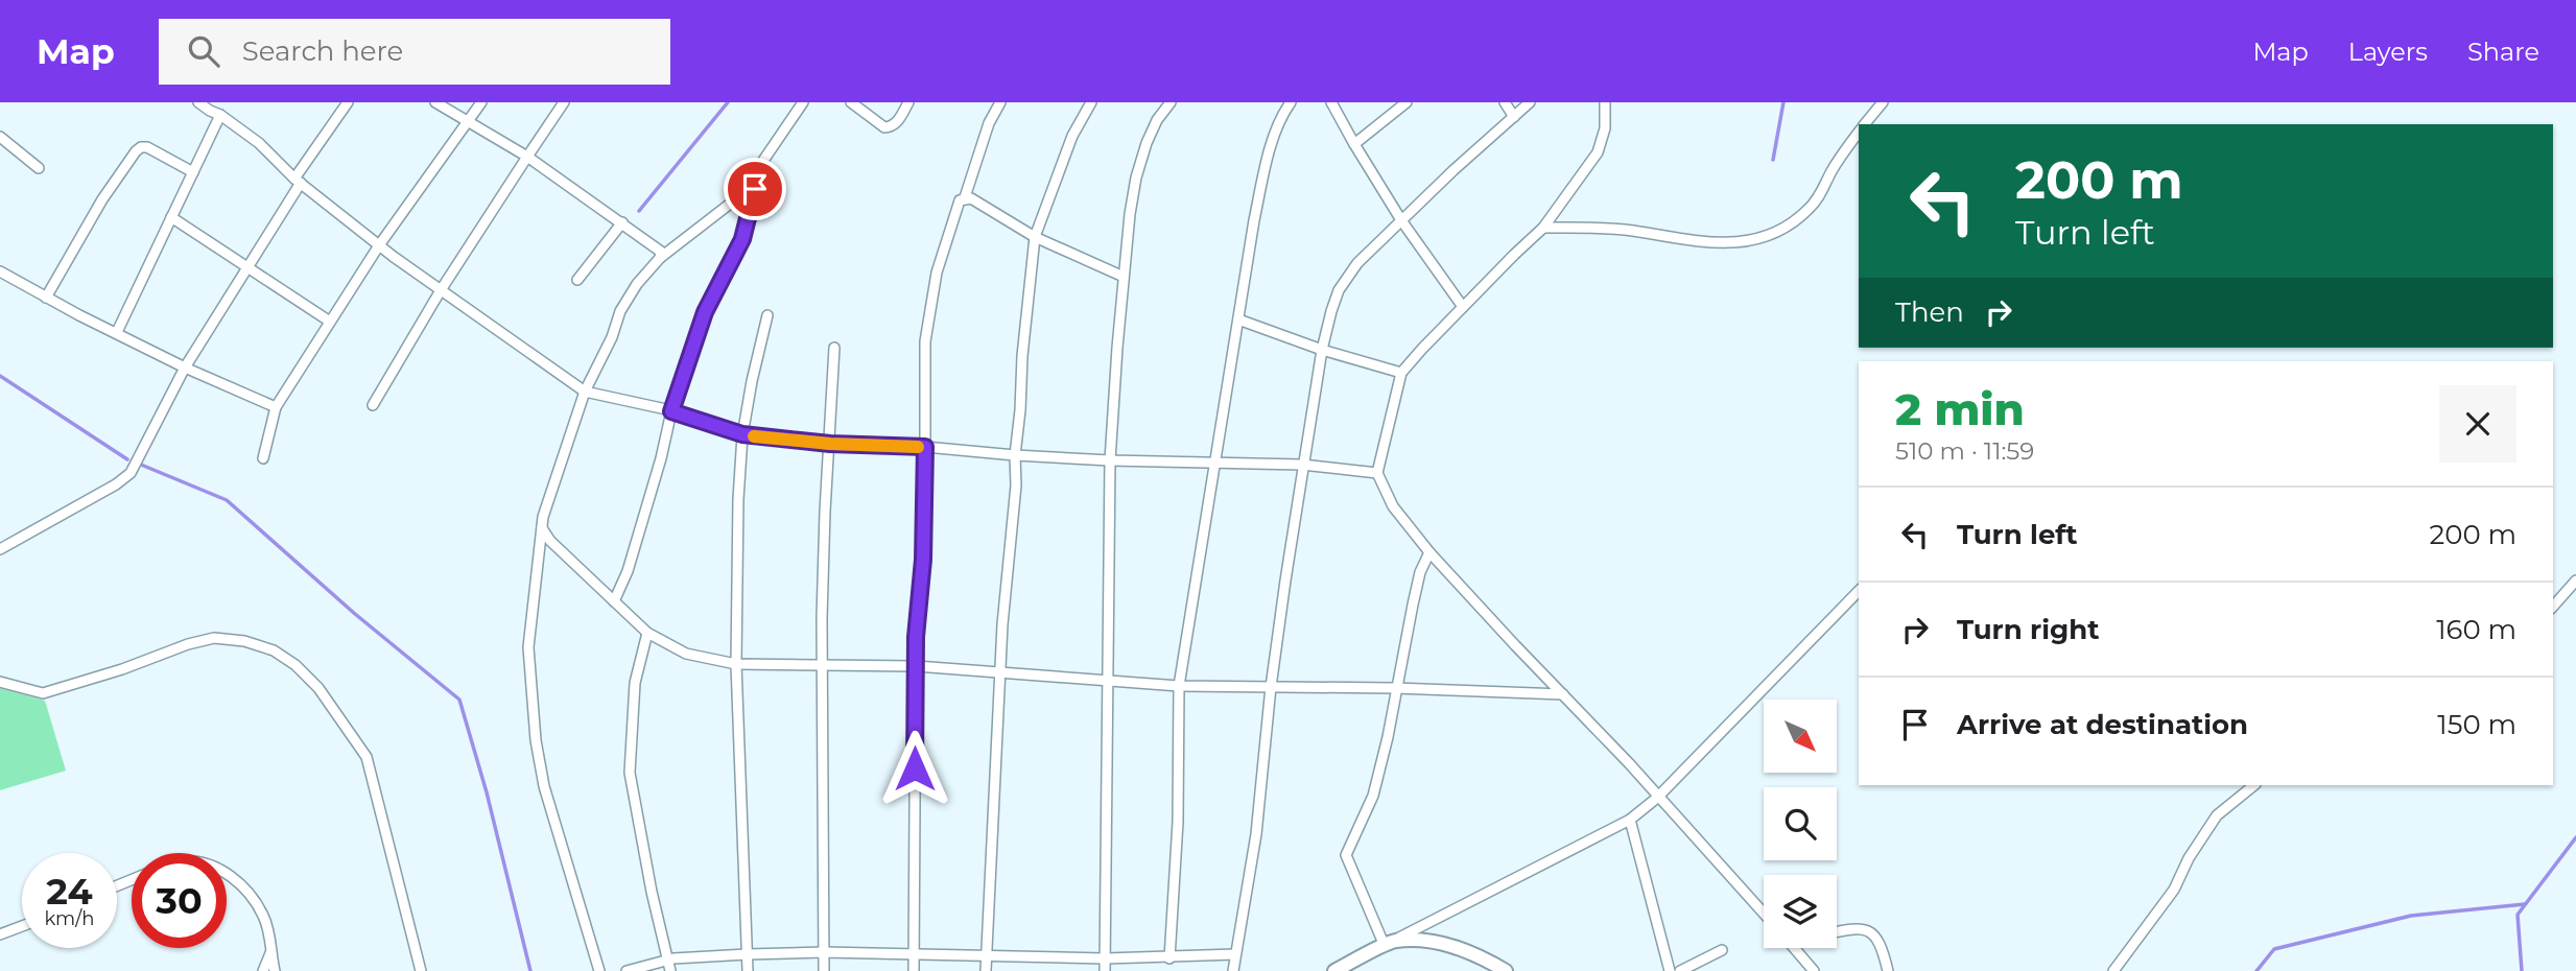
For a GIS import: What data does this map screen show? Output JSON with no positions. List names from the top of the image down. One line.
{"north":"bottom right","page":{"header":"Map","search":"Search here","nav":["Map","Layers","Share"],"turn":["200 m","Turn left"],"then":"Then","heading":["2 min","510 m · 11:59"],"list":[{"name":"Turn left","value":"200 m"},{"name":"Turn right","value":"160 m"},{"name":"Arrive at destination","value":"150 m"}],"speed":"24 km/h","limit":"30"}}
